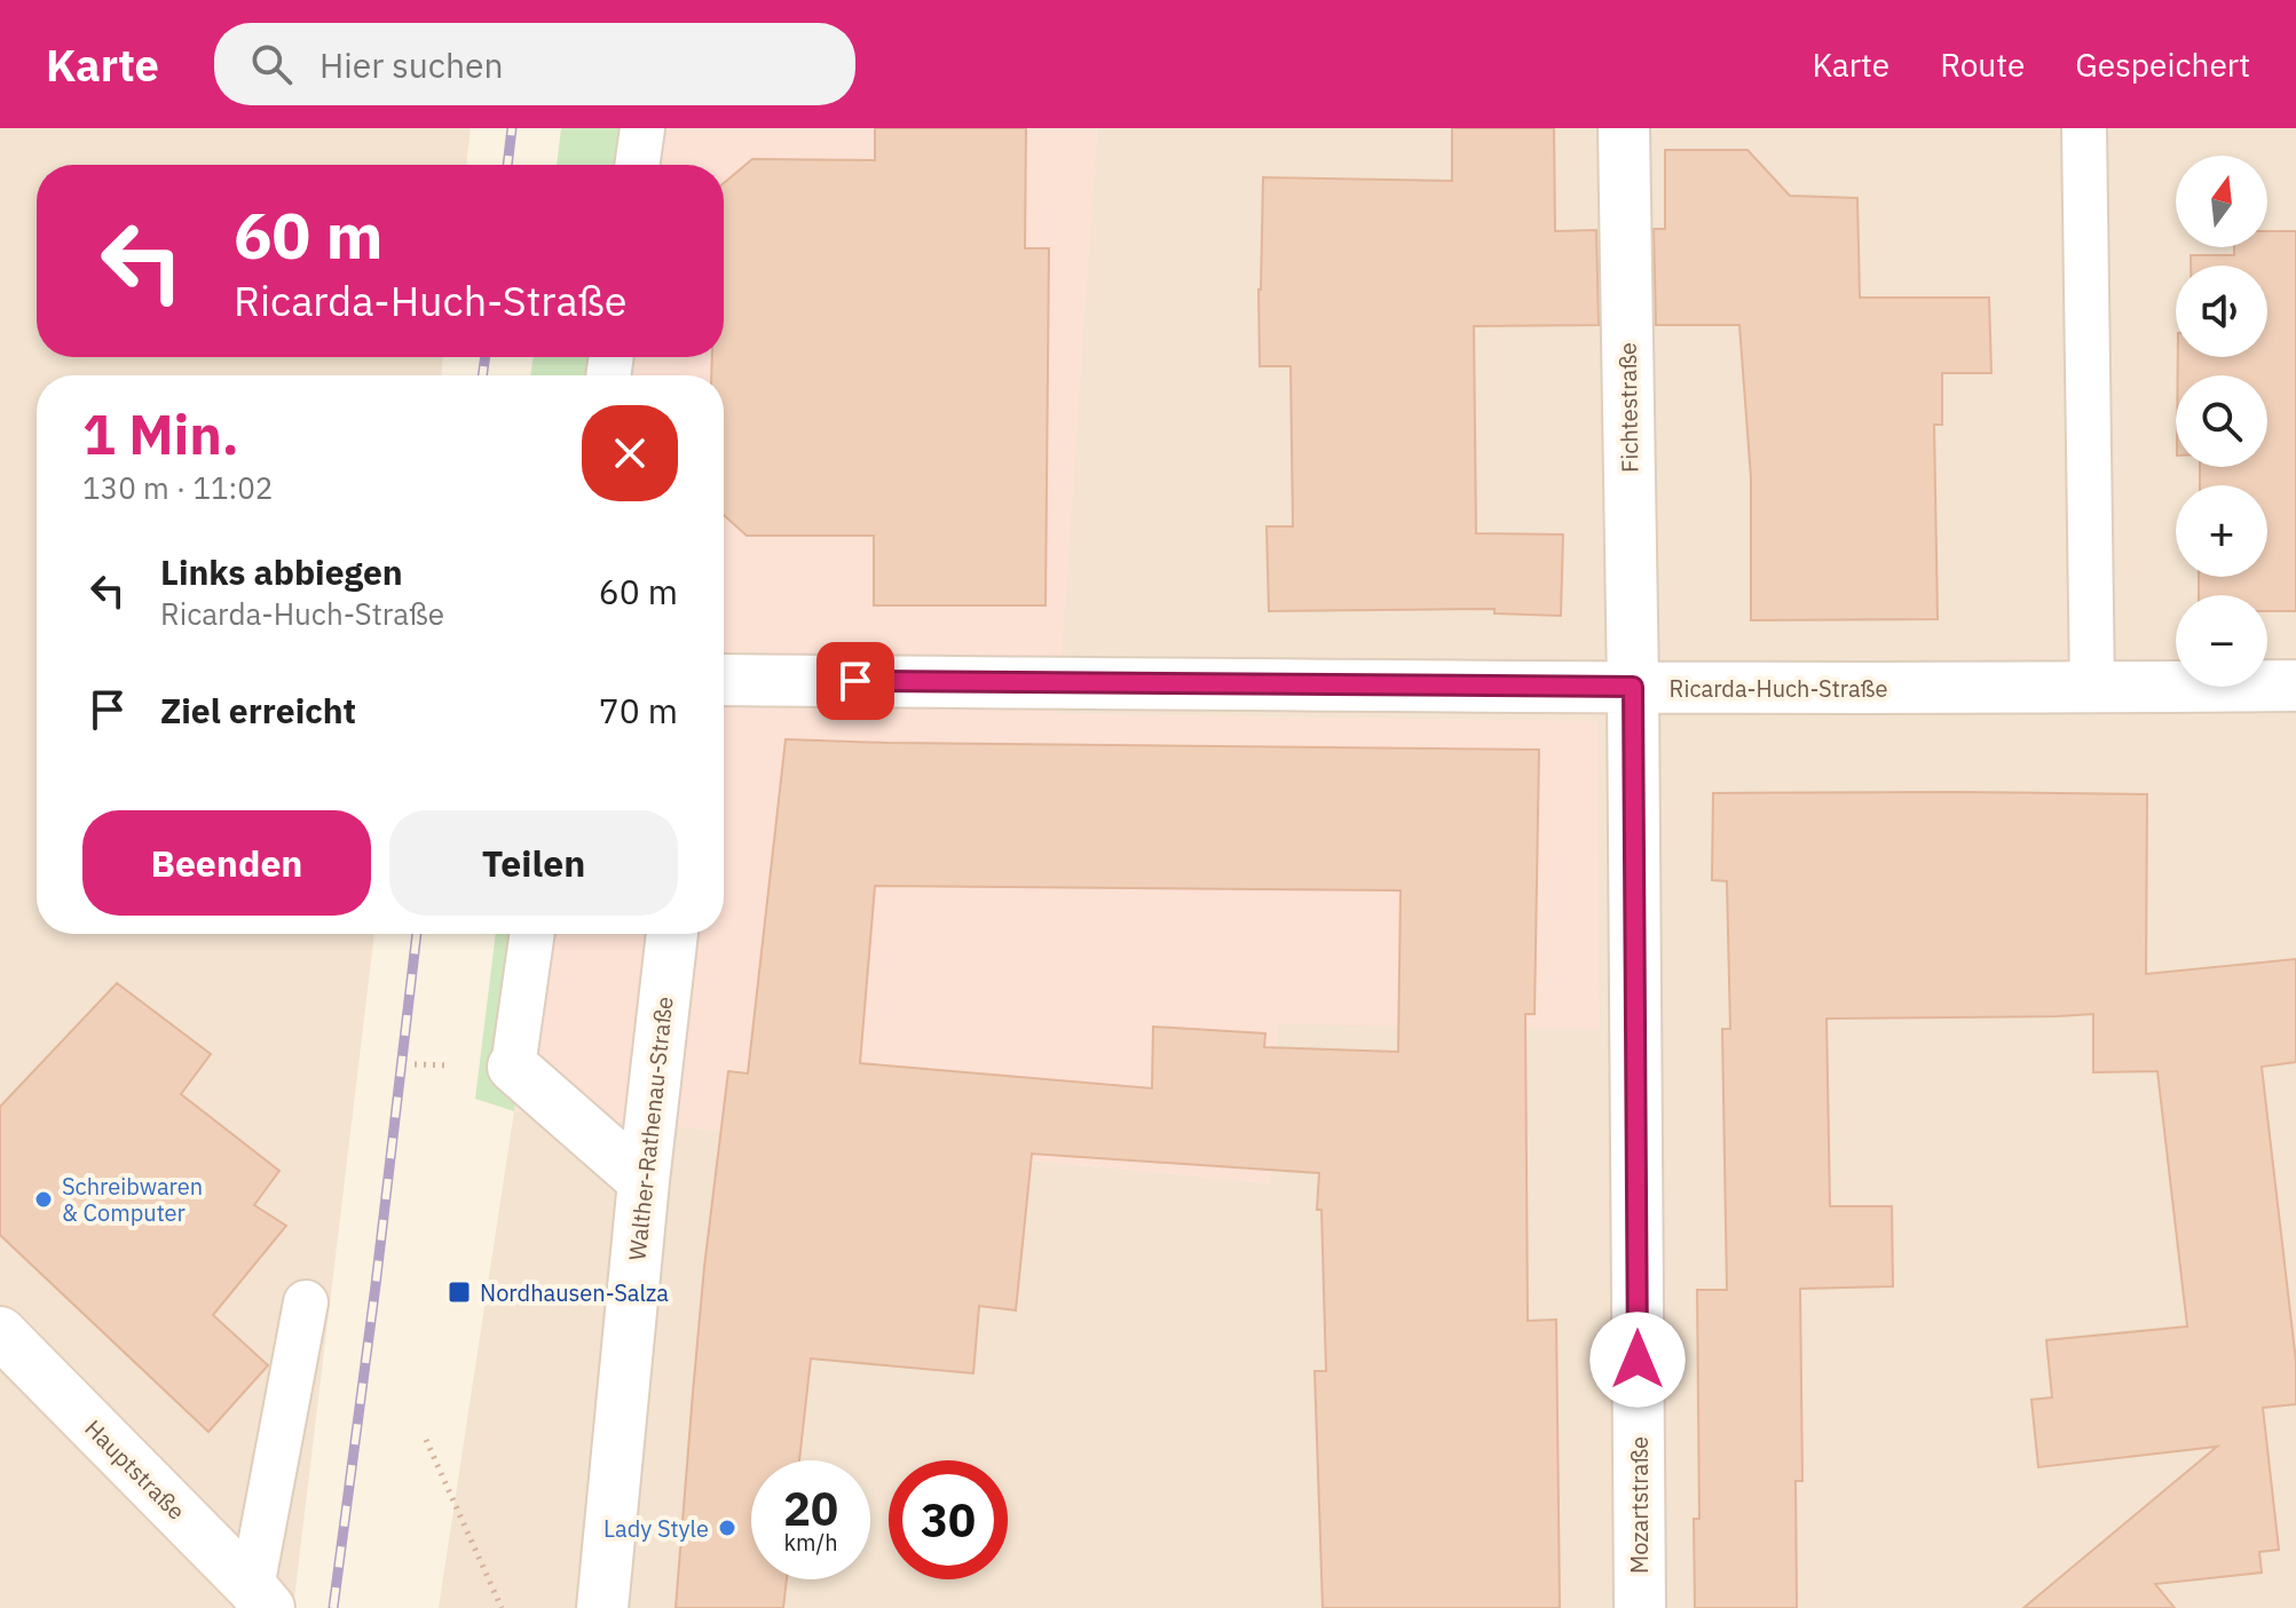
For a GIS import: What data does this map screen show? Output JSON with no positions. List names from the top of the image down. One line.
{"streets":{"street":["Fichtestraße","Ricarda-Huch-Straße","Walther-Rathenau-Straße","Hauptstraße","Mozartstraße"]},"crossings":[["Fichtestraße","Ricarda-Huch-Straße"],["Fichtestraße","Mozartstraße"],["Ricarda-Huch-Straße","Mozartstraße"]],"places":{"other":["Schreibwaren & Computer","Lady Style"],"transit":["Nordhausen-Salza"]},"north":"top","page":{"header":"Karte","search":"Hier suchen","nav":["Karte","Route","Gespeichert"],"map_buttons":["+","−"],"turn":["60 m","Ricarda-Huch-Straße"],"heading":["1 Min.","130 m · 11:02"],"list":[{"name":"Links abbiegen","note":"Ricarda-Huch-Straße","value":"60 m"},{"name":"Ziel erreicht","value":"70 m"}],"buttons":["Beenden","Teilen"],"speed":"20 km/h","limit":"30"}}
